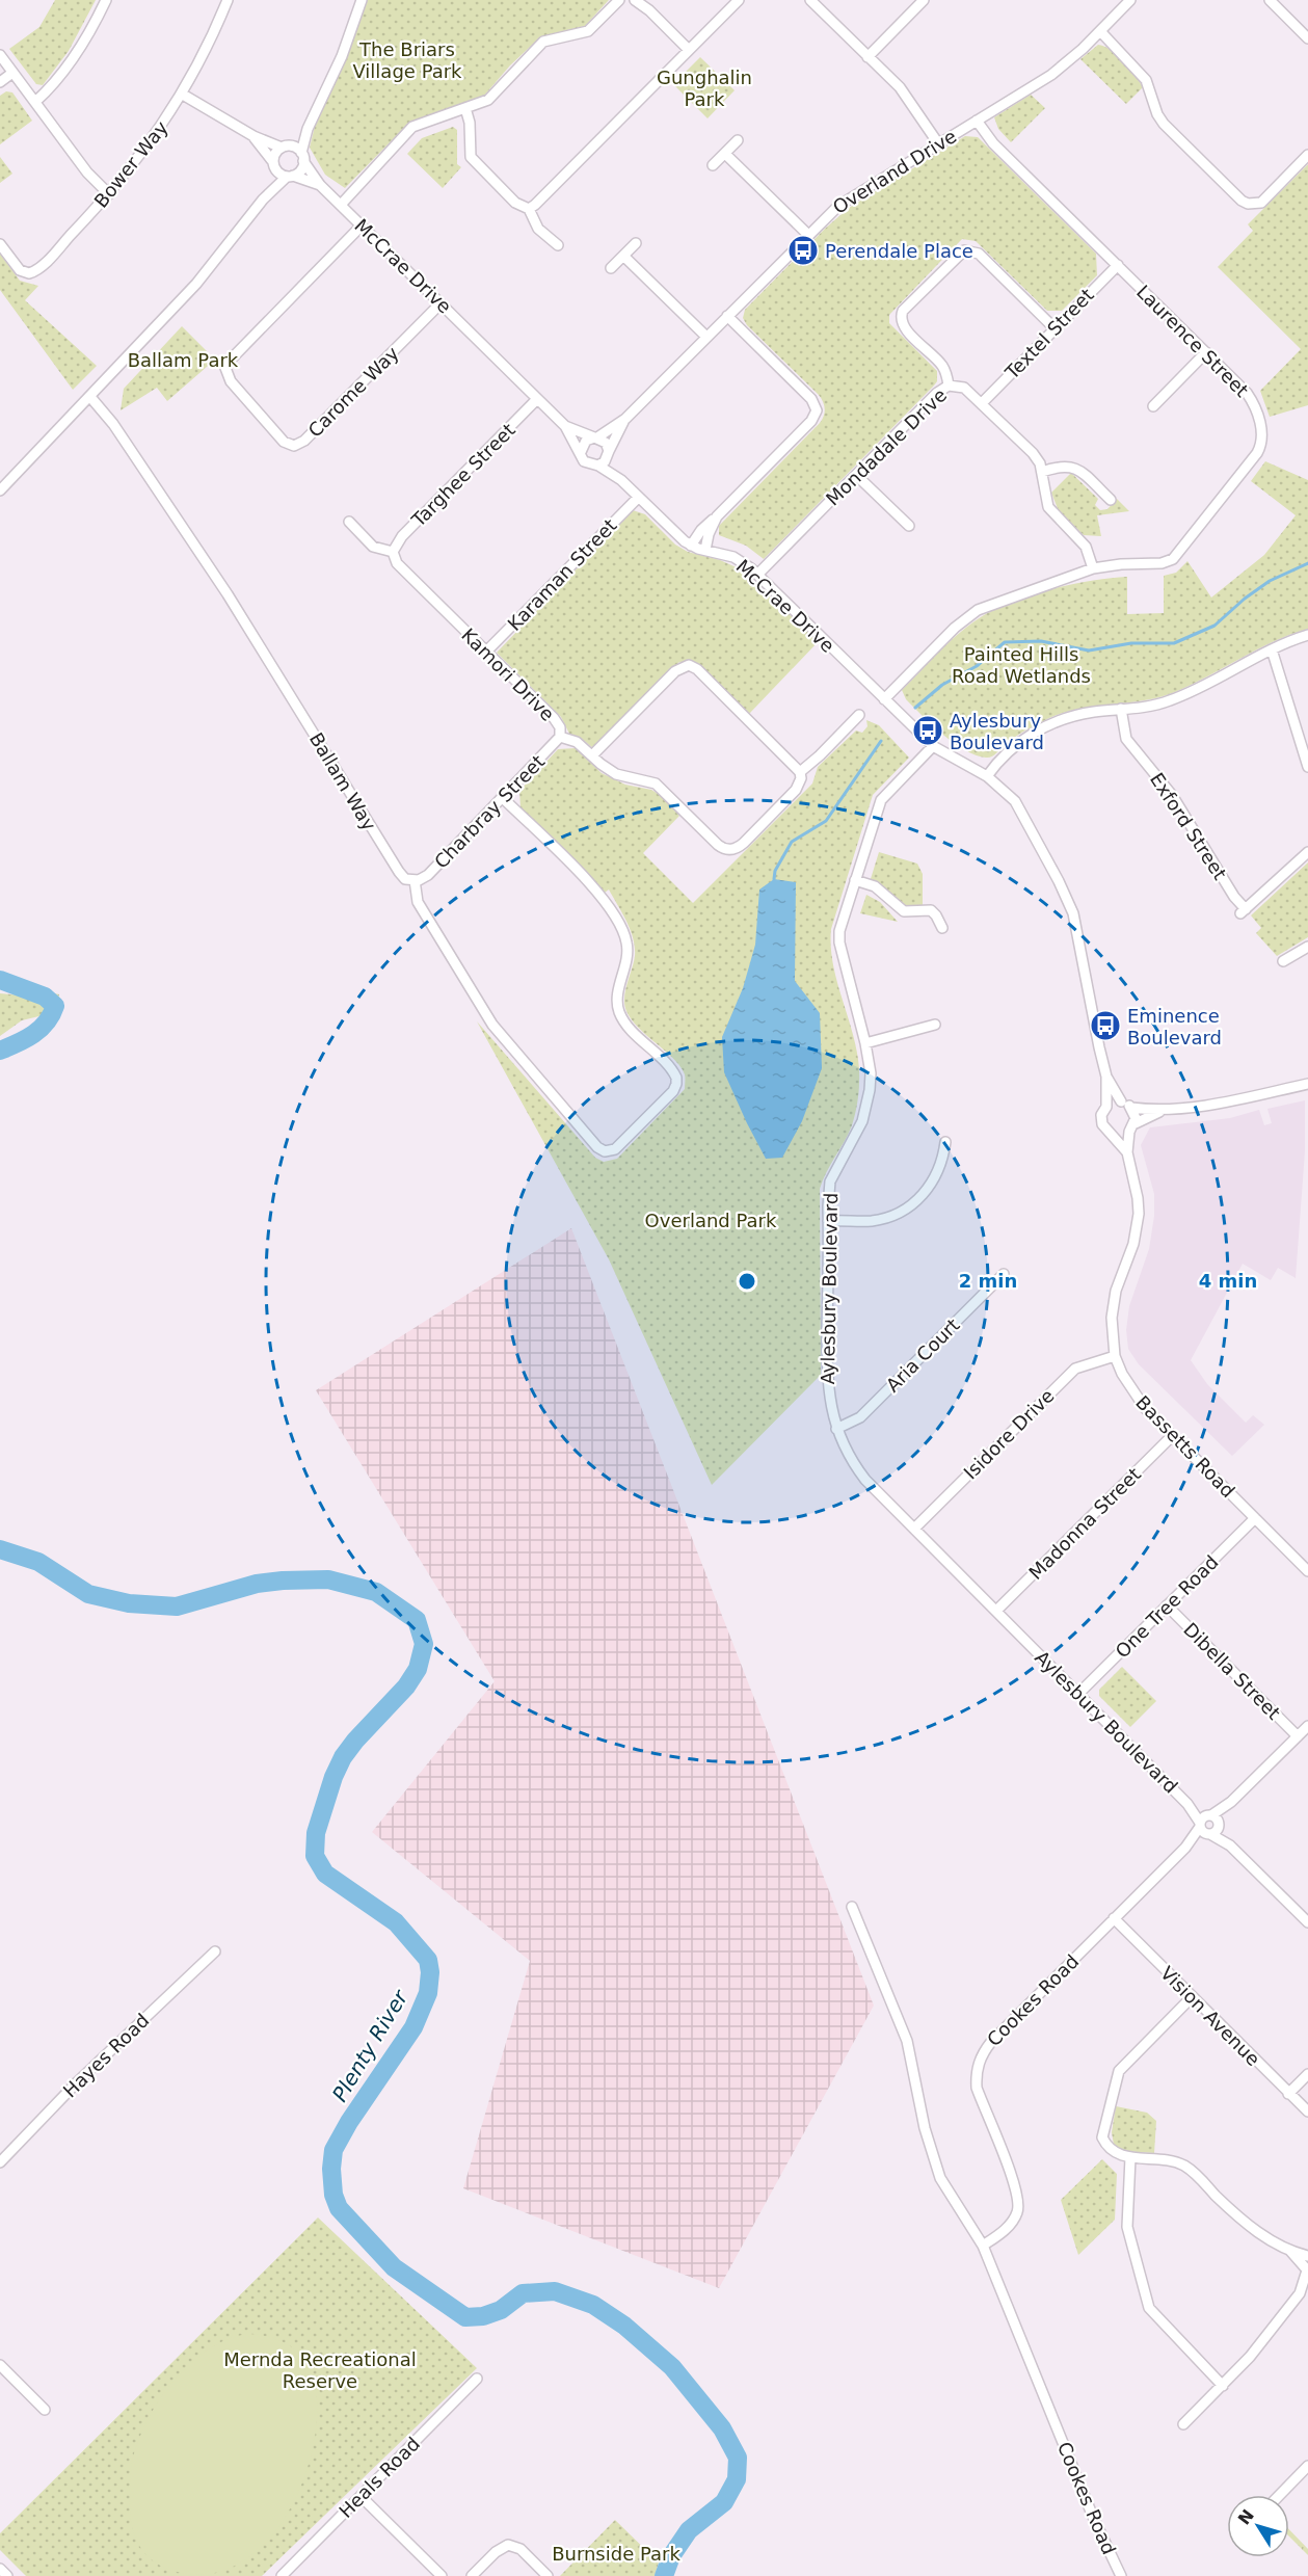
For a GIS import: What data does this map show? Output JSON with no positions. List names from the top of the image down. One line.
{"streets":{"street":["Bower Way","Overland Drive","McCrae Drive","Textel Street","Laurence Street","Carome Way","Mondadale Drive","Targhee Street","Karaman Street","Kamori Drive","Ballam Way","Charbray Street","Exford Street","Aylesbury Boulevard","Aria Court","Isidore Drive","Bassetts Road","Madonna Street","One Tree Road","Dibella Street","Cookes Road","Vision Avenue","Hayes Road","Heals Road"]},"crossings":[["Overland Drive","McCrae Drive"],["Overland Drive","Laurence Street"],["McCrae Drive","Laurence Street"],["McCrae Drive","Carome Way"],["McCrae Drive","Mondadale Drive"],["McCrae Drive","Targhee Street"],["McCrae Drive","Karaman Street"],["McCrae Drive","Bassetts Road"],["Textel Street","Laurence Street"],["Textel Street","Mondadale Drive"],["Laurence Street","Mondadale Drive"],["Laurence Street","Bassetts Road"],["Targhee Street","Kamori Drive"],["Karaman Street","Kamori Drive"],["Kamori Drive","Charbray Street"],["Ballam Way","Charbray Street"],["Aylesbury Boulevard","Aria Court"],["Aylesbury Boulevard","Isidore Drive"],["Aylesbury Boulevard","Bassetts Road"],["Aylesbury Boulevard","Madonna Street"],["Aylesbury Boulevard","One Tree Road"],["Aylesbury Boulevard","Cookes Road"],["Isidore Drive","Bassetts Road"],["Bassetts Road","Madonna Street"],["Bassetts Road","One Tree Road"],["One Tree Road","Dibella Street"],["Dibella Street","Cookes Road"],["Cookes Road","Vision Avenue"]],"water":["Plenty River"],"parks":["The Briars Village Park","Gunghalin Park","Ballam Park","Painted Hills Road Wetlands","Overland Park","Mernda Recreational Reserve","Burnside Park"],"places":{"bus stop":["Perendale Place","Aylesbury Boulevard","Eminence Boulevard"]},"north":"top left","rings":["2 min","4 min"]}
